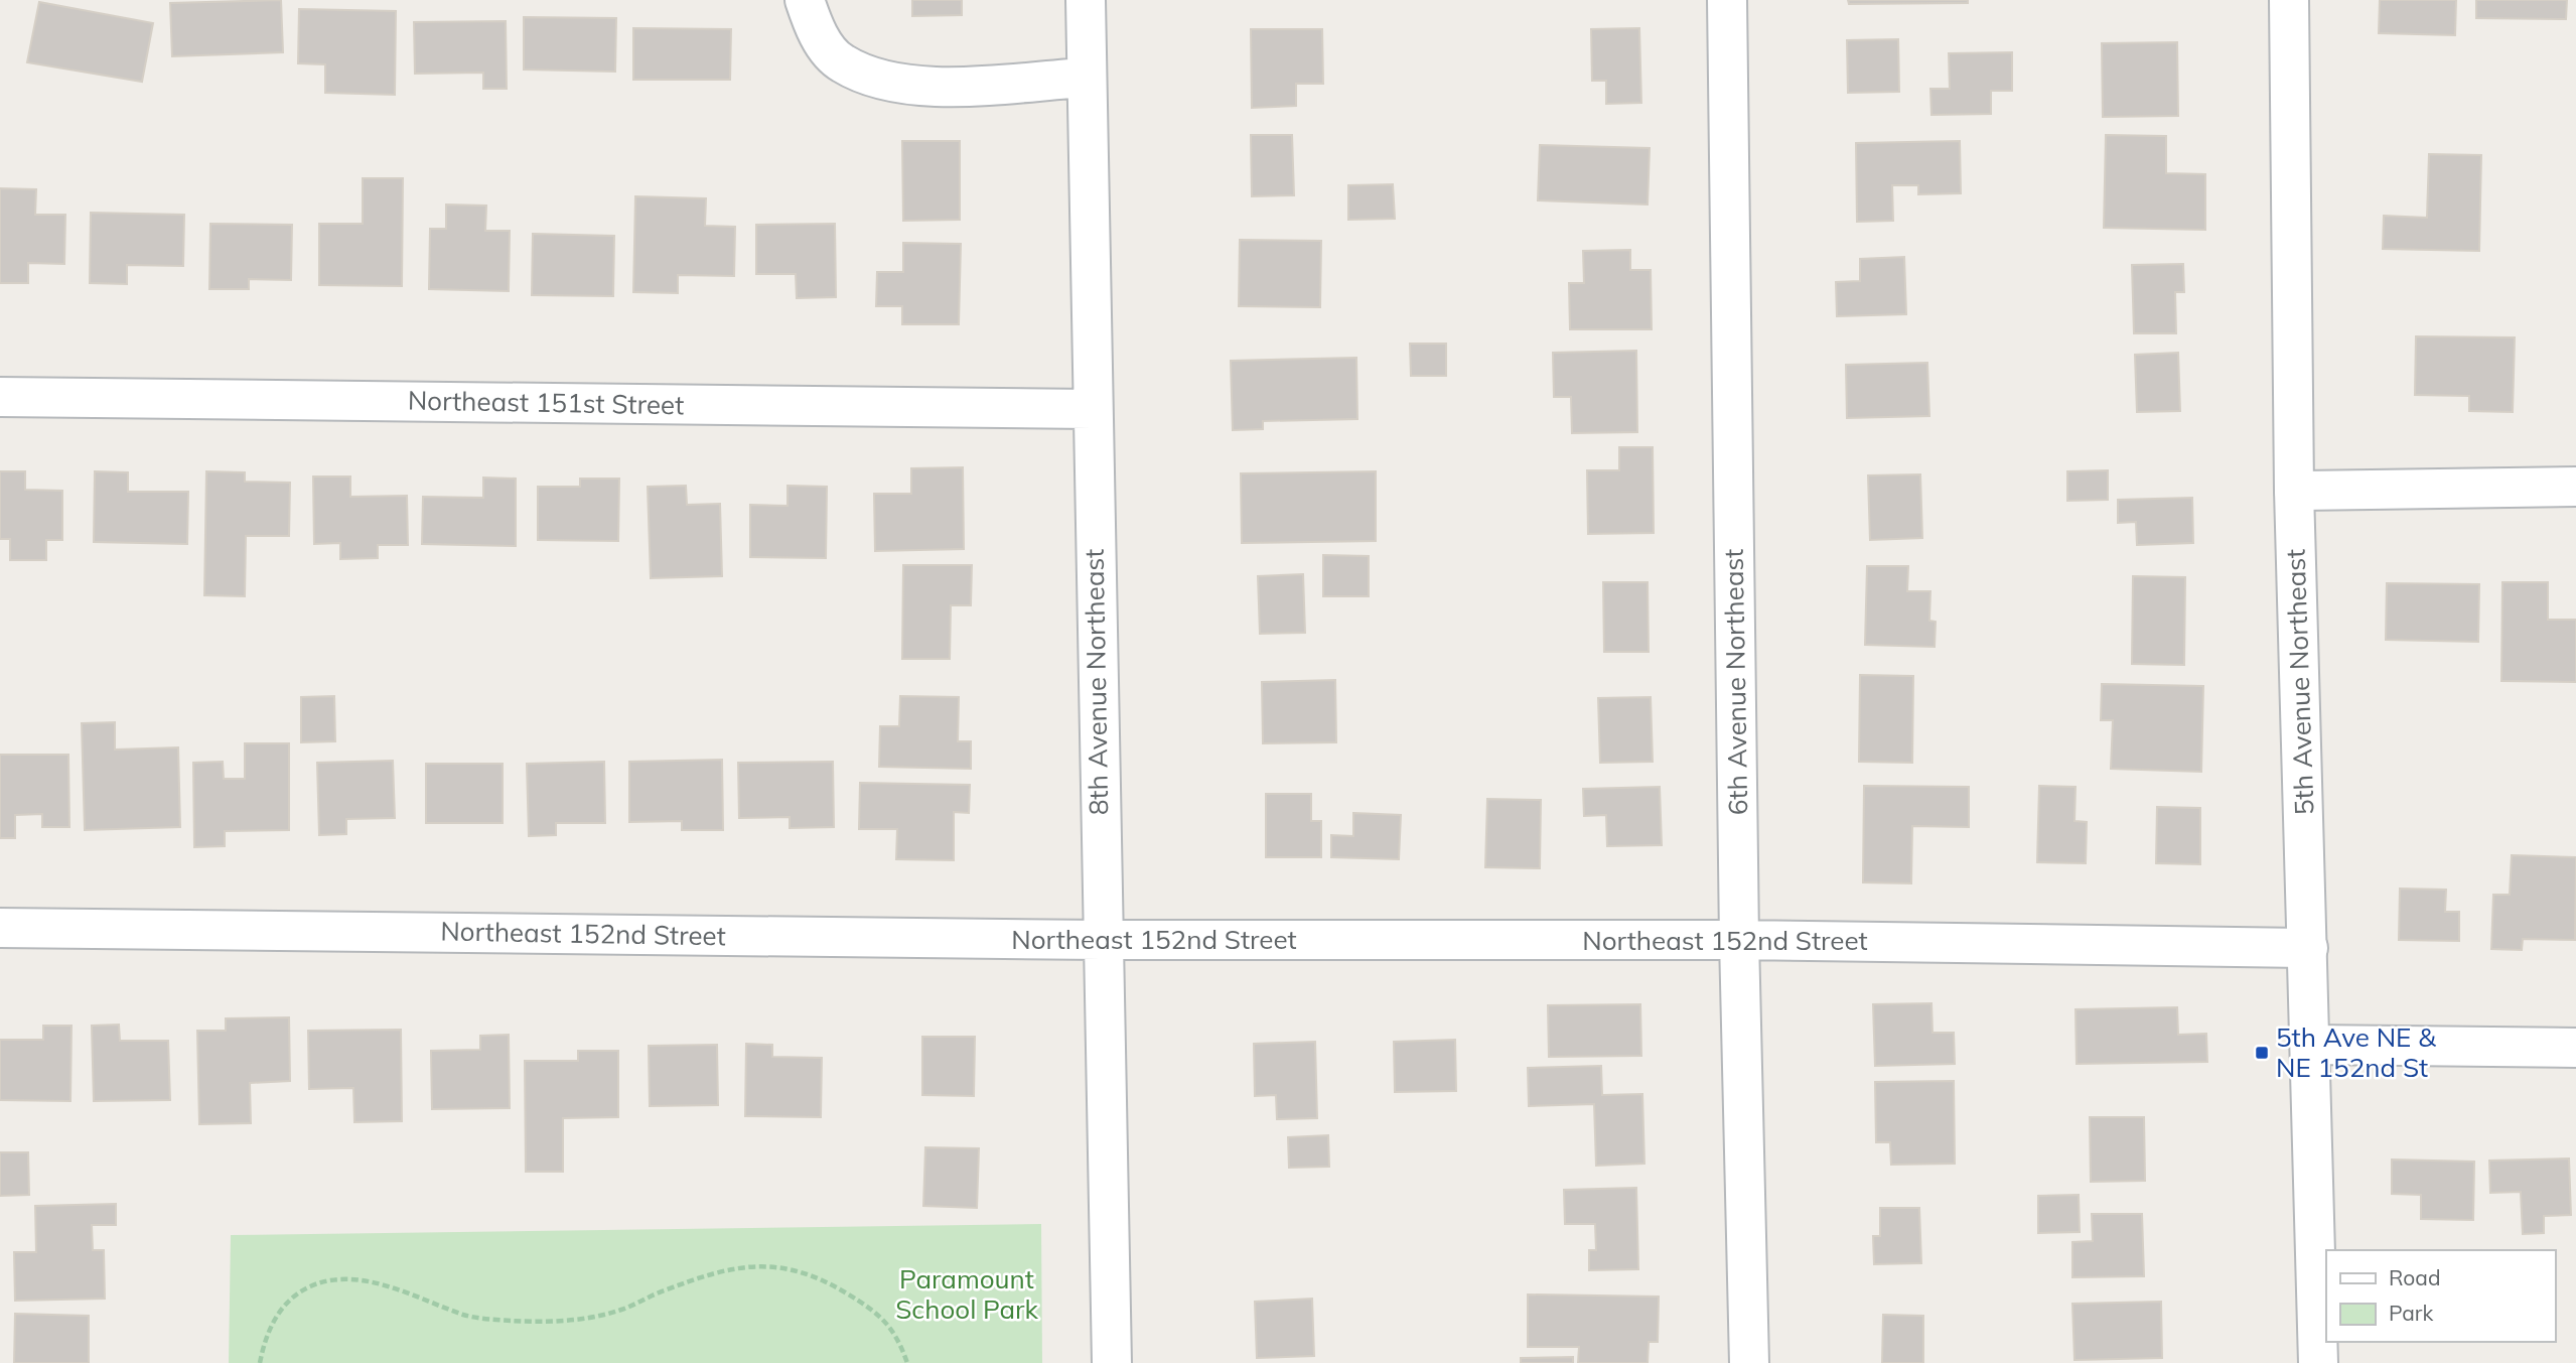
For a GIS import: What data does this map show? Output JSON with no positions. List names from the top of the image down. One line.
{"streets":{"street":["Northeast 151st Street","8th Avenue Northeast","6th Avenue Northeast","5th Avenue Northeast","Northeast 152nd Street"]},"crossings":[["Northeast 151st Street","8th Avenue Northeast"],["8th Avenue Northeast","Northeast 152nd Street"],["6th Avenue Northeast","Northeast 152nd Street"],["5th Avenue Northeast","Northeast 152nd Street"]],"parks":["Paramount School Park"],"places":{"transit":["5th Ave NE & NE 152nd St"]},"legend":["Road","Park"]}
